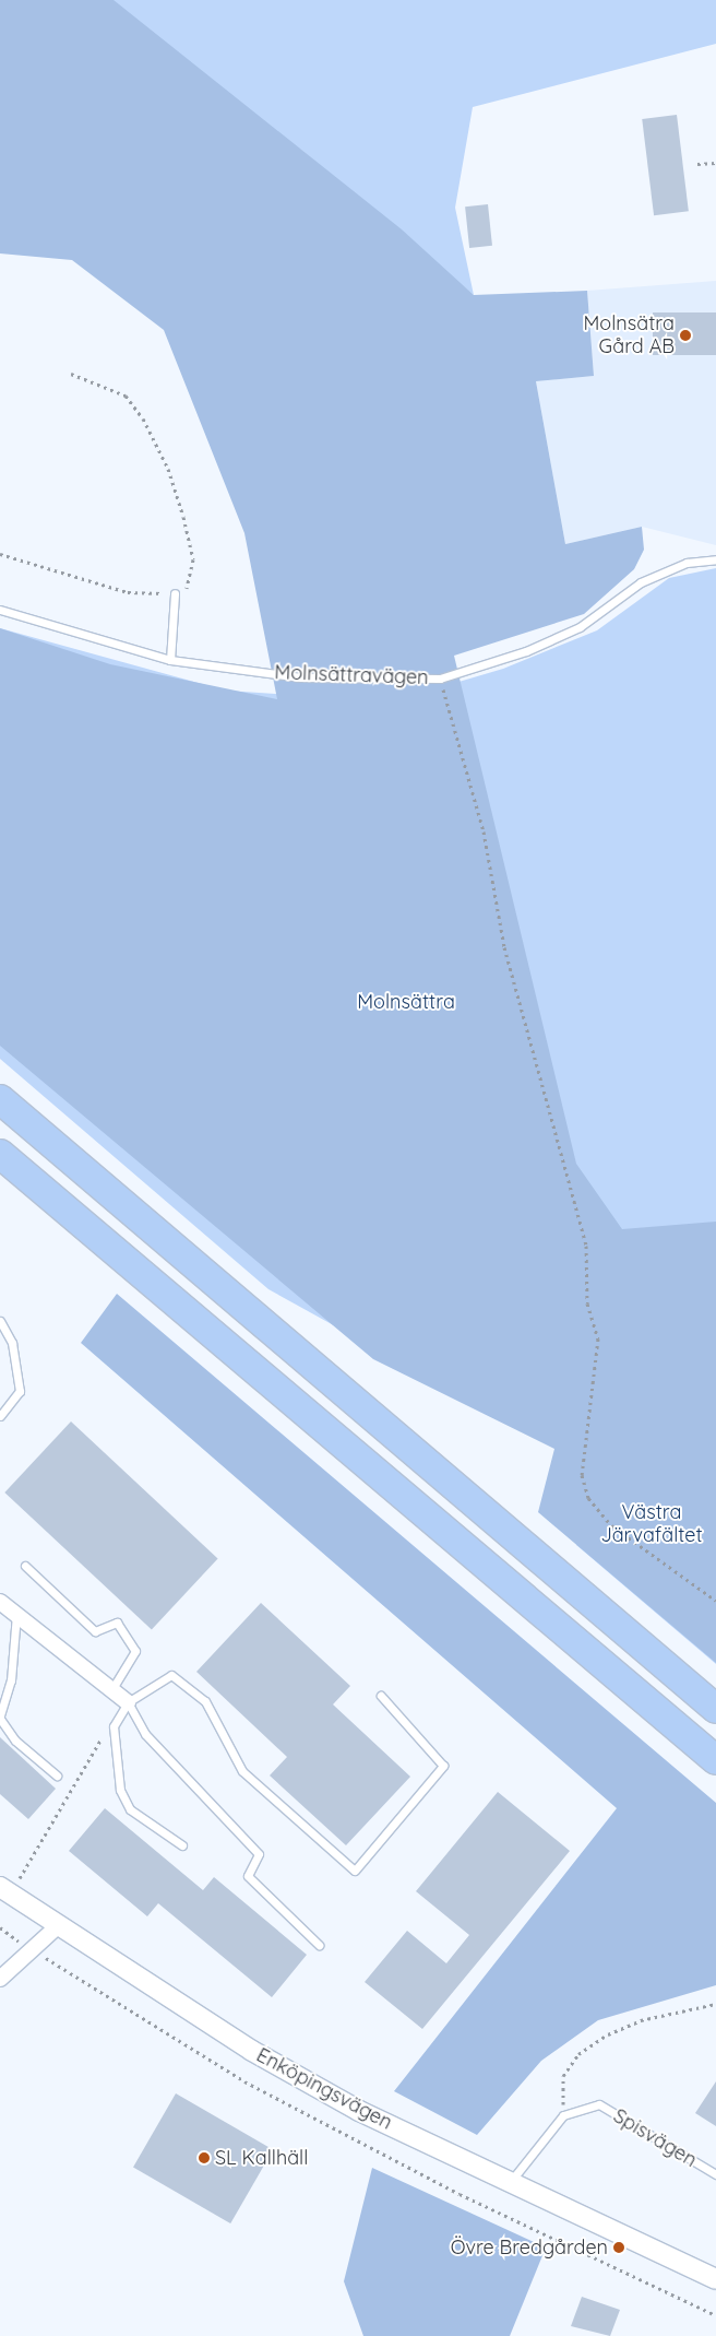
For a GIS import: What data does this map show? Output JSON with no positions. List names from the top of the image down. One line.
{"streets":{"street":["Enköpingsvägen"],"lane":["Molnsättravägen","Spisvägen"]},"parks":["Molnsättra","Västra Järvafältet"],"places":["Molnsätra Gård AB","SL Kallhäll","Övre Bredgården"]}
